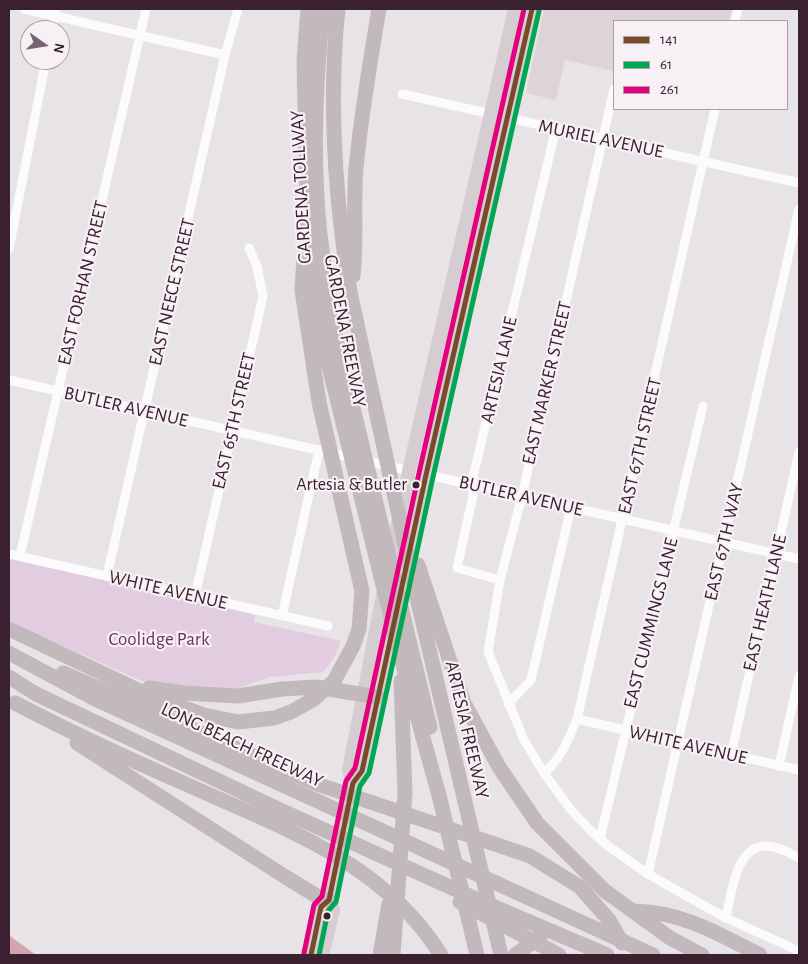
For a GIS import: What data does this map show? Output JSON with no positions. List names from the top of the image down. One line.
{"streets":{"highway":["GARDENA TOLLWAY","GARDENA FREEWAY","ARTESIA FREEWAY","LONG BEACH FREEWAY"],"street":["MURIEL AVENUE","EAST FORHAN STREET","EAST NEECE STREET","ARTESIA LANE","EAST MARKER STREET","BUTLER AVENUE","EAST 65TH STREET","EAST 67TH STREET","EAST 67TH WAY","WHITE AVENUE","EAST HEATH LANE","EAST CUMMINGS LANE"]},"crossings":[["MURIEL AVENUE","ARTESIA LANE"],["MURIEL AVENUE","EAST MARKER STREET"],["MURIEL AVENUE","EAST 67TH STREET"],["GARDENA TOLLWAY","GARDENA FREEWAY"],["GARDENA TOLLWAY","ARTESIA FREEWAY"],["EAST FORHAN STREET","BUTLER AVENUE"],["EAST FORHAN STREET","WHITE AVENUE"],["EAST NEECE STREET","BUTLER AVENUE"],["EAST NEECE STREET","WHITE AVENUE"],["GARDENA FREEWAY","ARTESIA FREEWAY"],["ARTESIA LANE","EAST MARKER STREET"],["ARTESIA LANE","BUTLER AVENUE"],["EAST MARKER STREET","BUTLER AVENUE"],["EAST MARKER STREET","EAST 67TH STREET"],["EAST MARKER STREET","EAST 67TH WAY"],["EAST MARKER STREET","EAST CUMMINGS LANE"],["BUTLER AVENUE","EAST 65TH STREET"],["BUTLER AVENUE","EAST 67TH STREET"],["BUTLER AVENUE","EAST 67TH WAY"],["BUTLER AVENUE","EAST HEATH LANE"],["BUTLER AVENUE","EAST CUMMINGS LANE"],["EAST 65TH STREET","WHITE AVENUE"],["EAST 67TH STREET","WHITE AVENUE"],["EAST 67TH WAY","WHITE AVENUE"],["WHITE AVENUE","EAST HEATH LANE"],["WHITE AVENUE","EAST CUMMINGS LANE"]],"parks":["Coolidge Park"],"places":["Artesia & Butler"],"lines":["transit line 141","transit line 261","transit line 61"],"legend":["141","61","261"],"north":"right"}
